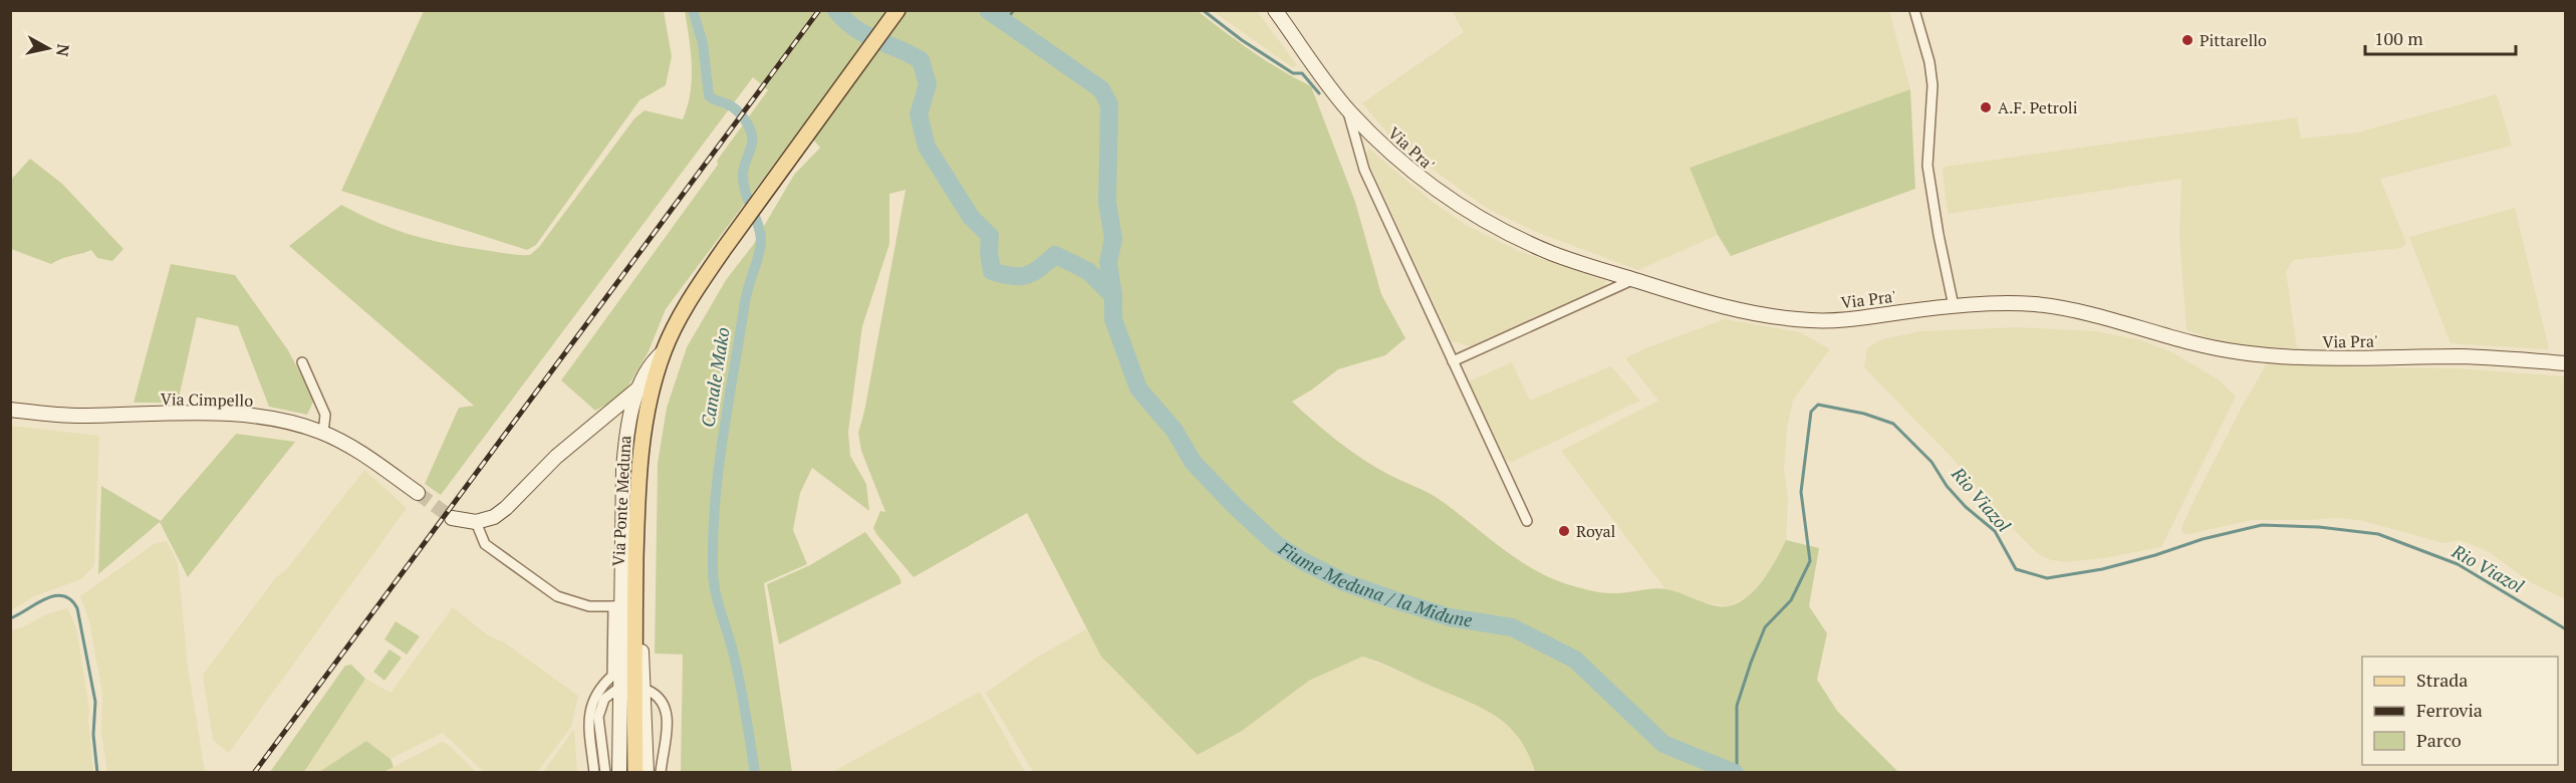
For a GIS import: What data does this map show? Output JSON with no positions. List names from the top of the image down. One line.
{"streets":{"main road":["Via Ponte Meduna"],"street":["Via Pra'","Via Cimpello"]},"water":["Canale Mako","Rio Viazol","Fiume Meduna / la Midune"],"places":["Pittarello","A.F. Petroli","Royal"],"legend":["Strada","Ferrovia","Parco"],"scale_bar":"100 m","north":"right"}
